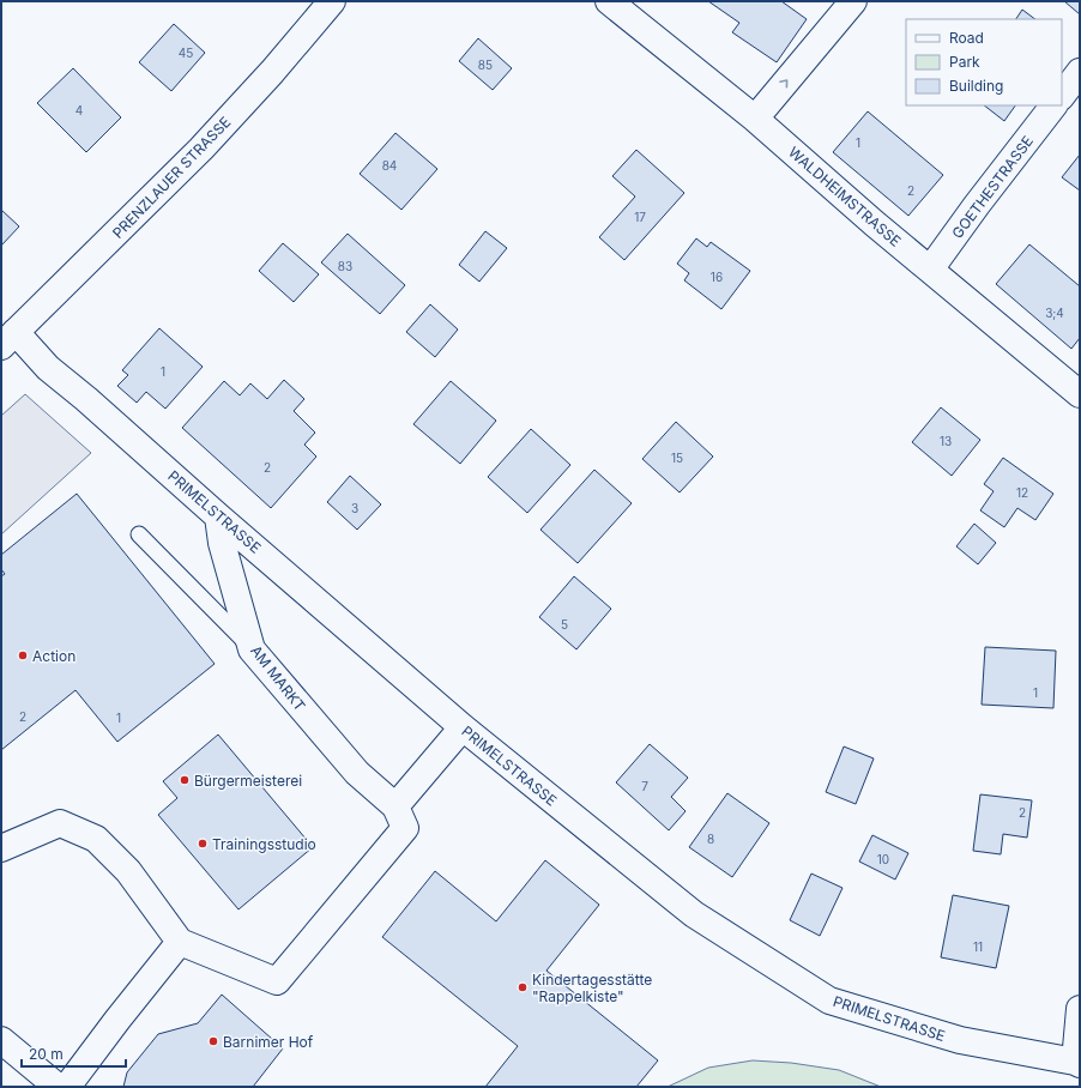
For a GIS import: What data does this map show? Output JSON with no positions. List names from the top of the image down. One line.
{"streets":{"street":["PRENZLAUER STRASSE","GOETHESTRASSE","WALDHEIMSTRASSE","PRIMELSTRASSE","AM MARKT"]},"crossings":[["PRENZLAUER STRASSE","PRIMELSTRASSE"],["GOETHESTRASSE","WALDHEIMSTRASSE"],["PRIMELSTRASSE","AM MARKT"]],"places":["Action","Bürgermeisterei","Trainingsstudio","Kindertagesstätte \"Rappelkiste\"","Barnimer Hof"],"house_numbers":["45","85","4","1","84","2","17","83","16","3;4","1","13","15","2","12","3","5","1","2","1","7","2","8","10","11"],"legend":["Road","Park","Building"],"scale_bar":"20 m"}
